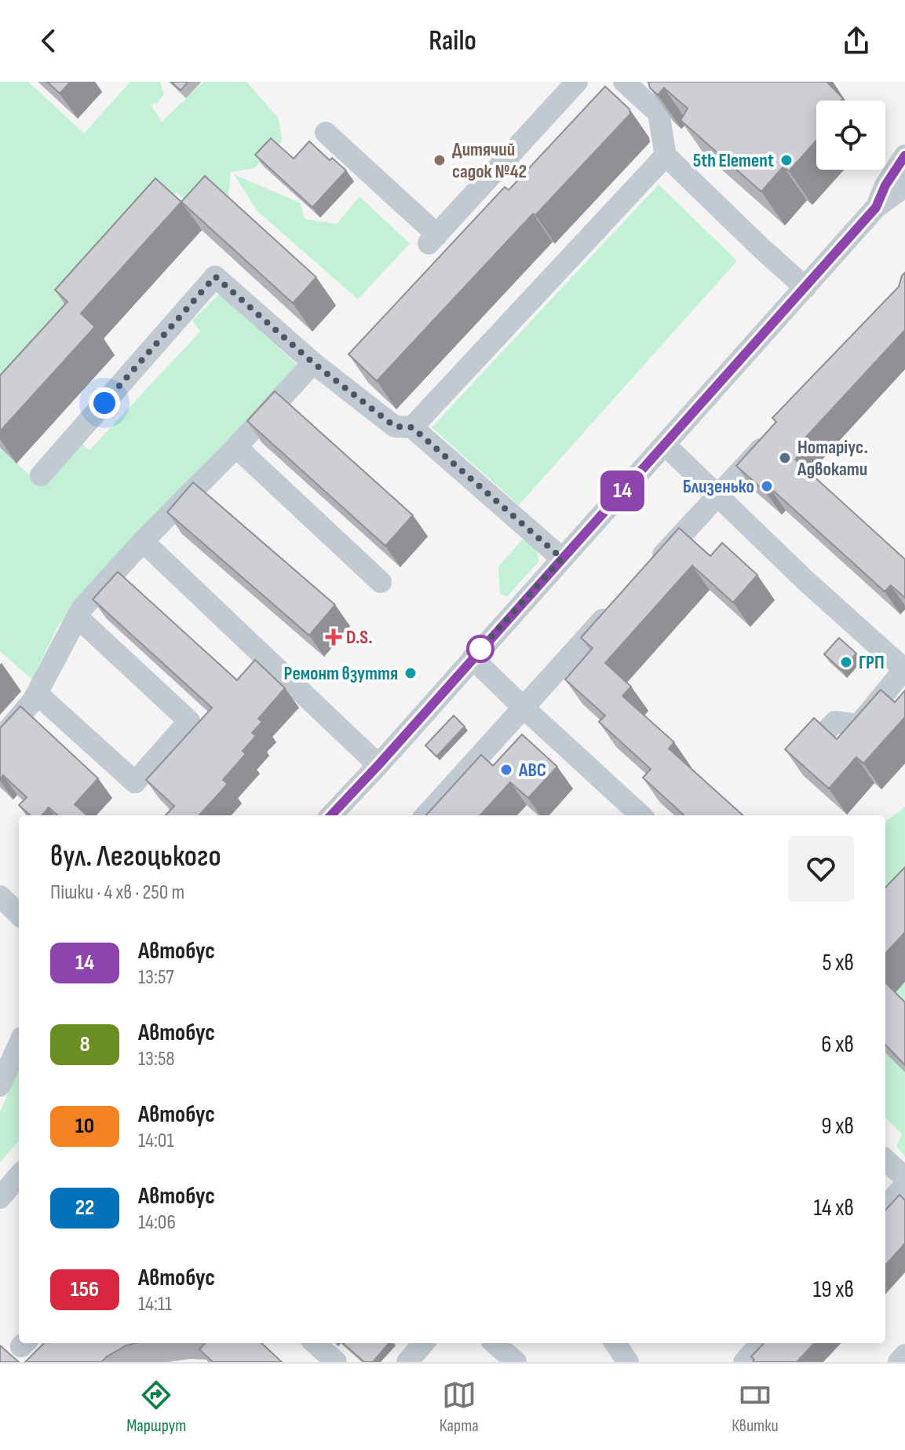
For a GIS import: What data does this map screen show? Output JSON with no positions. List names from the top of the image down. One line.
{"places":{"other":["Дитячий садок №42","5th Element","Нотаріус. Адвокати","Близенько","ГРП","Ремонт взуття","ABC"],"health":["D.S."]},"lines":["bus line 14"],"page":{"header":"Railo","on_map":"14","heading":["вул. Легоцького","Пішки · 4 хв · 250 m"],"list":[{"mark":"14","name":"Автобус","note":"13:57","value":"5 хв"},{"mark":"8","name":"Автобус","note":"13:58","value":"6 хв"},{"mark":"10","name":"Автобус","note":"14:01","value":"9 хв"},{"mark":"22","name":"Автобус","note":"14:06","value":"14 хв"},{"mark":"156","name":"Автобус","note":"14:11","value":"19 хв"}],"tabs":["Маршрут","Карта","Квитки"]}}
